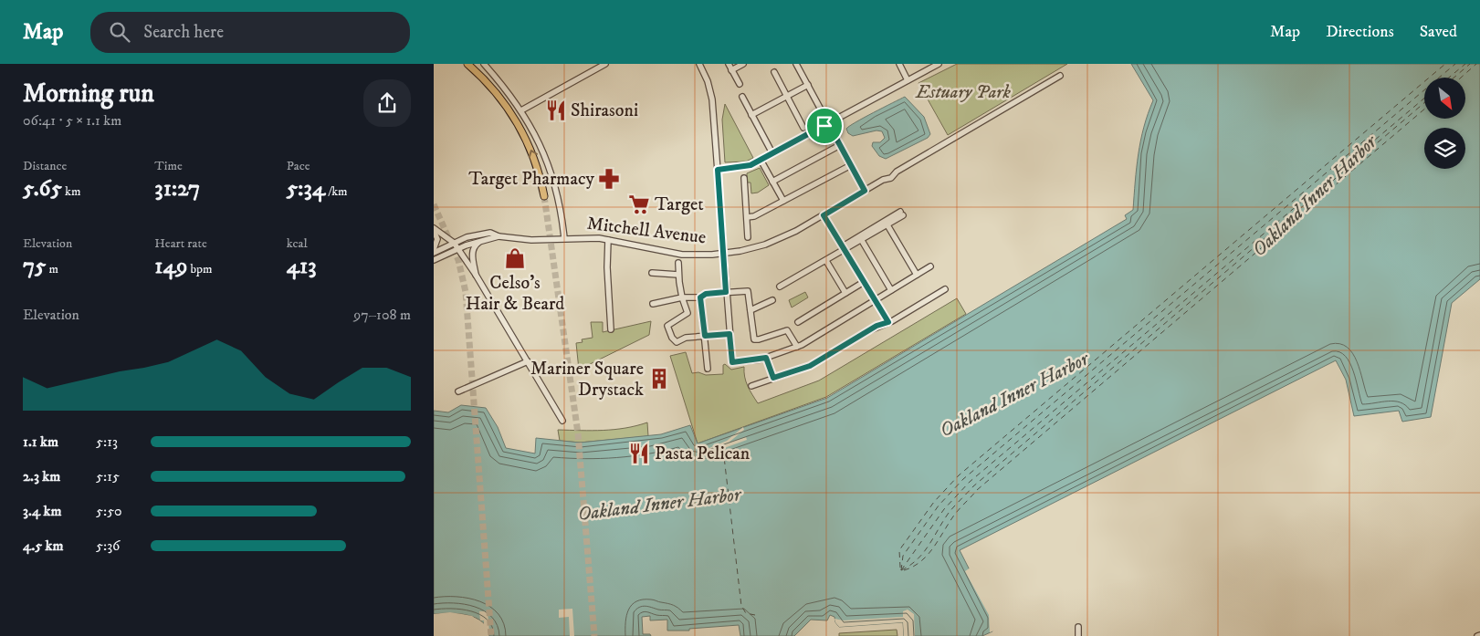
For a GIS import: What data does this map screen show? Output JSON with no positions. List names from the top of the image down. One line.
{"streets":{"street":["Mitchell Avenue"]},"water":["Oakland Inner Harbor"],"parks":["Estuary Park"],"places":{"restaurant":["Shirasoni","Pasta Pelican"],"pharmacy":["Target Pharmacy"],"supermarket":["Target"],"shop":["Celso's Hair & Beard"],"building":["Mariner Square Drystack"]},"north":"bottom right","page":{"header":"Map","search":"Search here","nav":["Map","Directions","Saved"],"heading":["Morning run","06:41 · 5 × 1.1 km"],"stats":[["Distance","5.65 km"],["Time","31:27"],["Pace","5:34 /km"],["Elevation","75 m"],["Heart rate","149 bpm"],["kcal","413"]],"chart":["Elevation","97–108 m"],"list":[{"name":"1.1 km","note":"5:13"},{"name":"2.3 km","note":"5:15"},{"name":"3.4 km","note":"5:50"},{"name":"4.5 km","note":"5:36"}]}}
